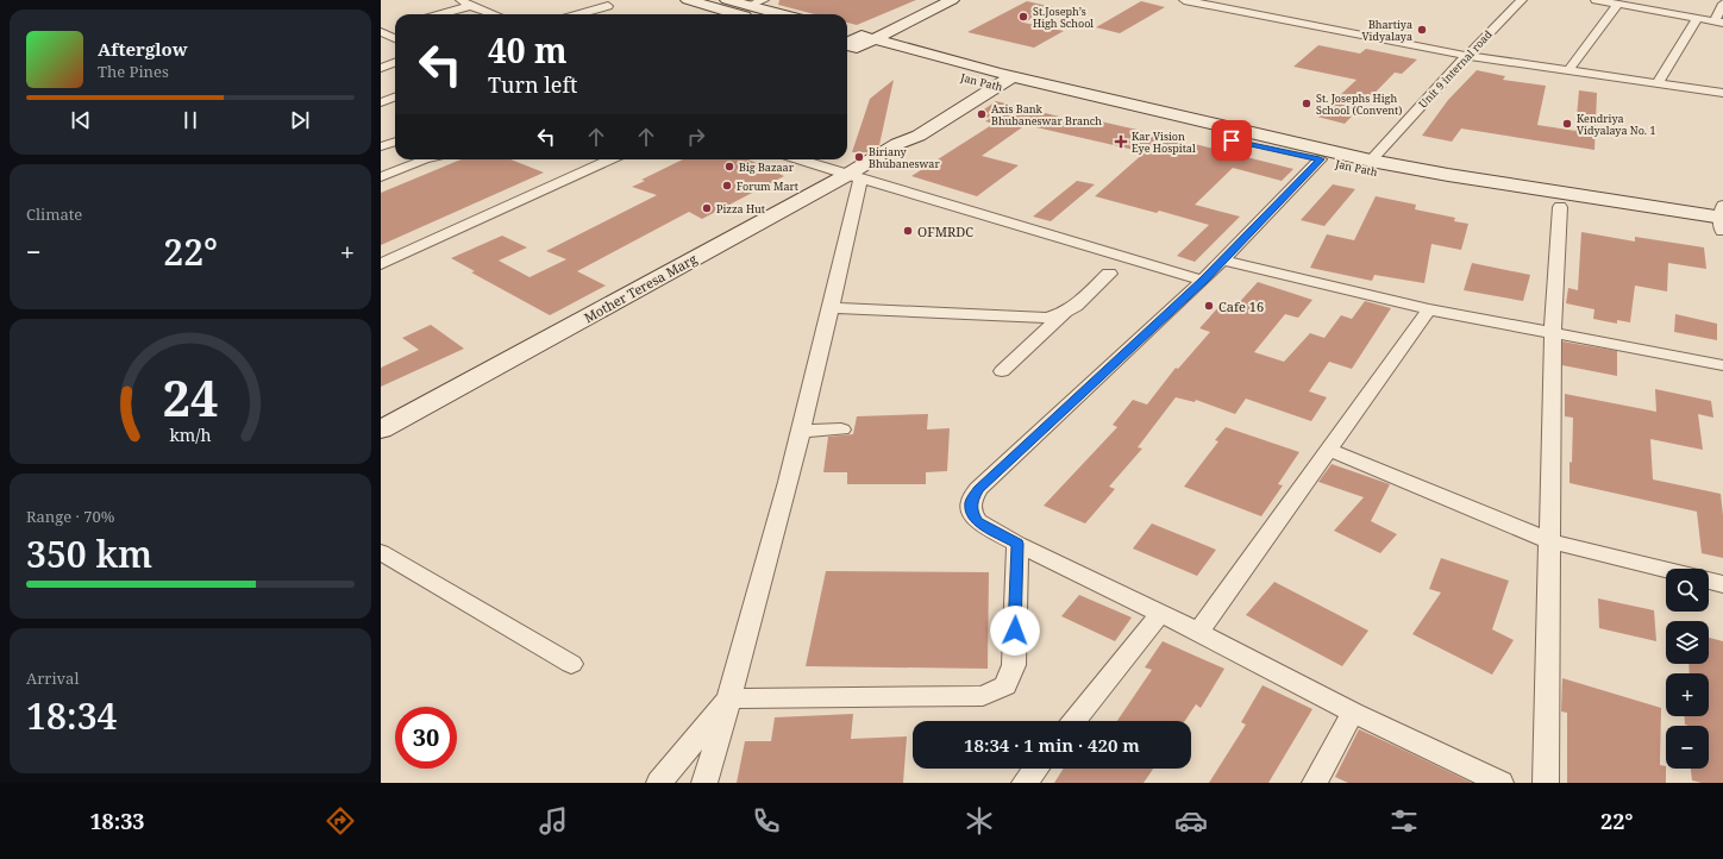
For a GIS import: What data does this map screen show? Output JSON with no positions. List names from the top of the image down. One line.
{"streets":{"main road":["Jan Path","Mother Teresa Marg"],"street":["Unit 9 internal road"]},"crossings":[["Unit 9 internal road","Jan Path"],["Jan Path","Mother Teresa Marg"]],"places":{"other":["St.Joseph’s High School","Bhartiya Vidyalaya","St. Josephs High School (Convent)","Axis Bank Bhubaneswar Branch","Kendriya Vidyalaya No. 1","Biriany Bhubaneswar","Big Bazaar","Forum Mart","Pizza Hut","OFMRDC","Cafe 16"],"health":["Kar Vision Eye Hospital"]},"page":{"turn":["40 m","Turn left"],"song":["Afterglow","The Pines"],"tile":["Climate",["Range · 70%","350 km"],["Arrival","18:34"]],"heat":["−","22°","+"],"map_buttons":["+","−"],"limit":"30","trip":"18:34 · 1 min · 420 m","tabs":["18:33","22°"],"gauge":["24","km/h"]}}
